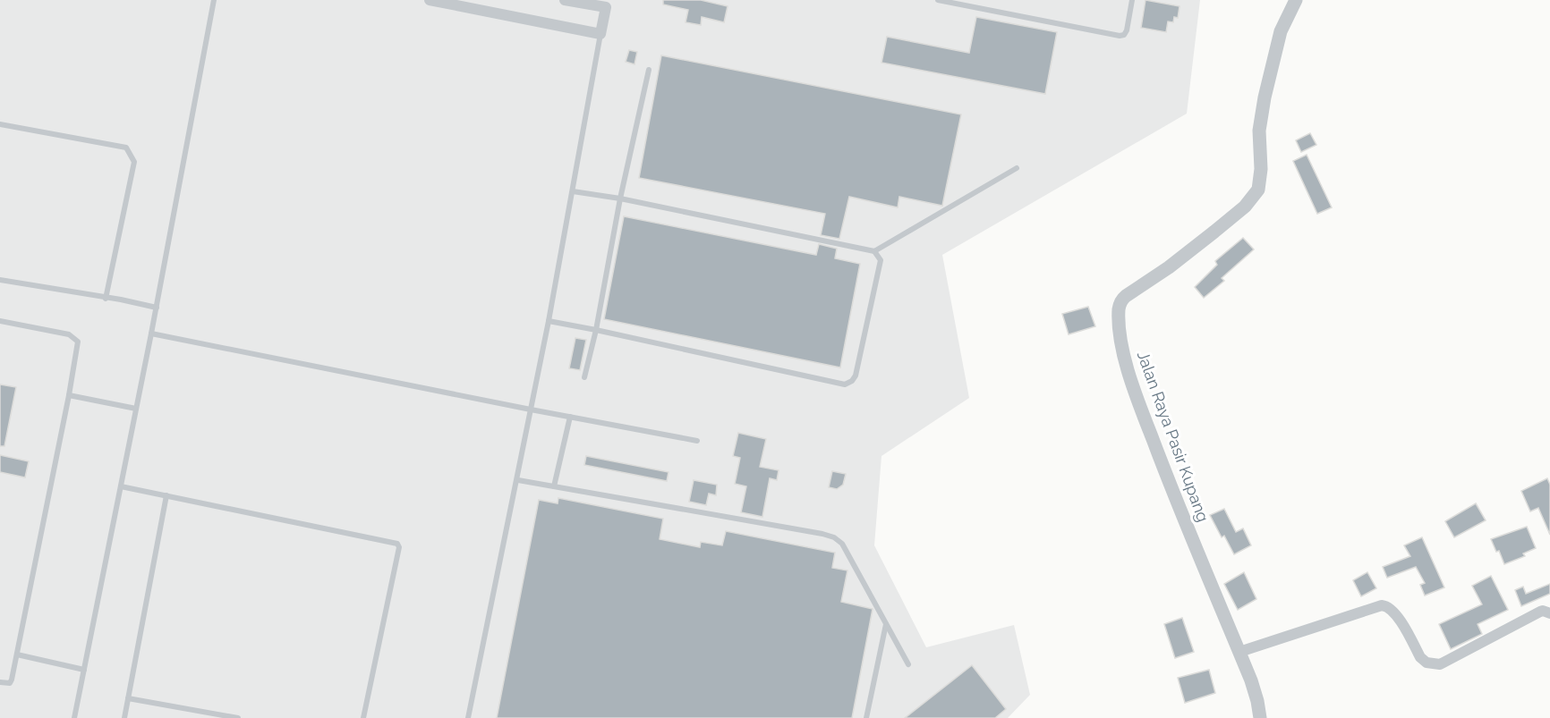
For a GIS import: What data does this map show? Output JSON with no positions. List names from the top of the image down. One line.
{"streets":{"street":["Jalan Raya Pasir Kupang"]}}
